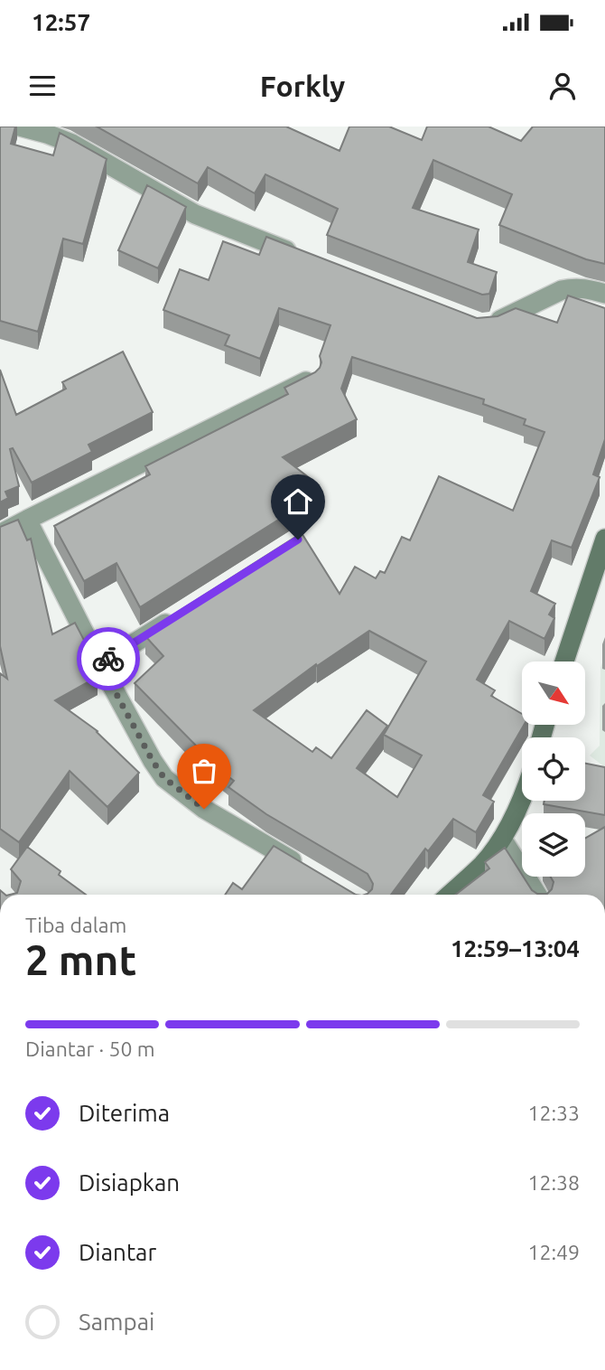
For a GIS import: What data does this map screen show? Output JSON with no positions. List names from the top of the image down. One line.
{"north":"bottom right","page":{"status":"12:57","header":"Forkly","heading":["2 mnt","Tiba dalam","12:59–13:04"],"bar":"Diantar · 50 m","list":[["Diterima","12:33"],["Disiapkan","12:38"],["Diantar","12:49"],"Sampai"]}}
